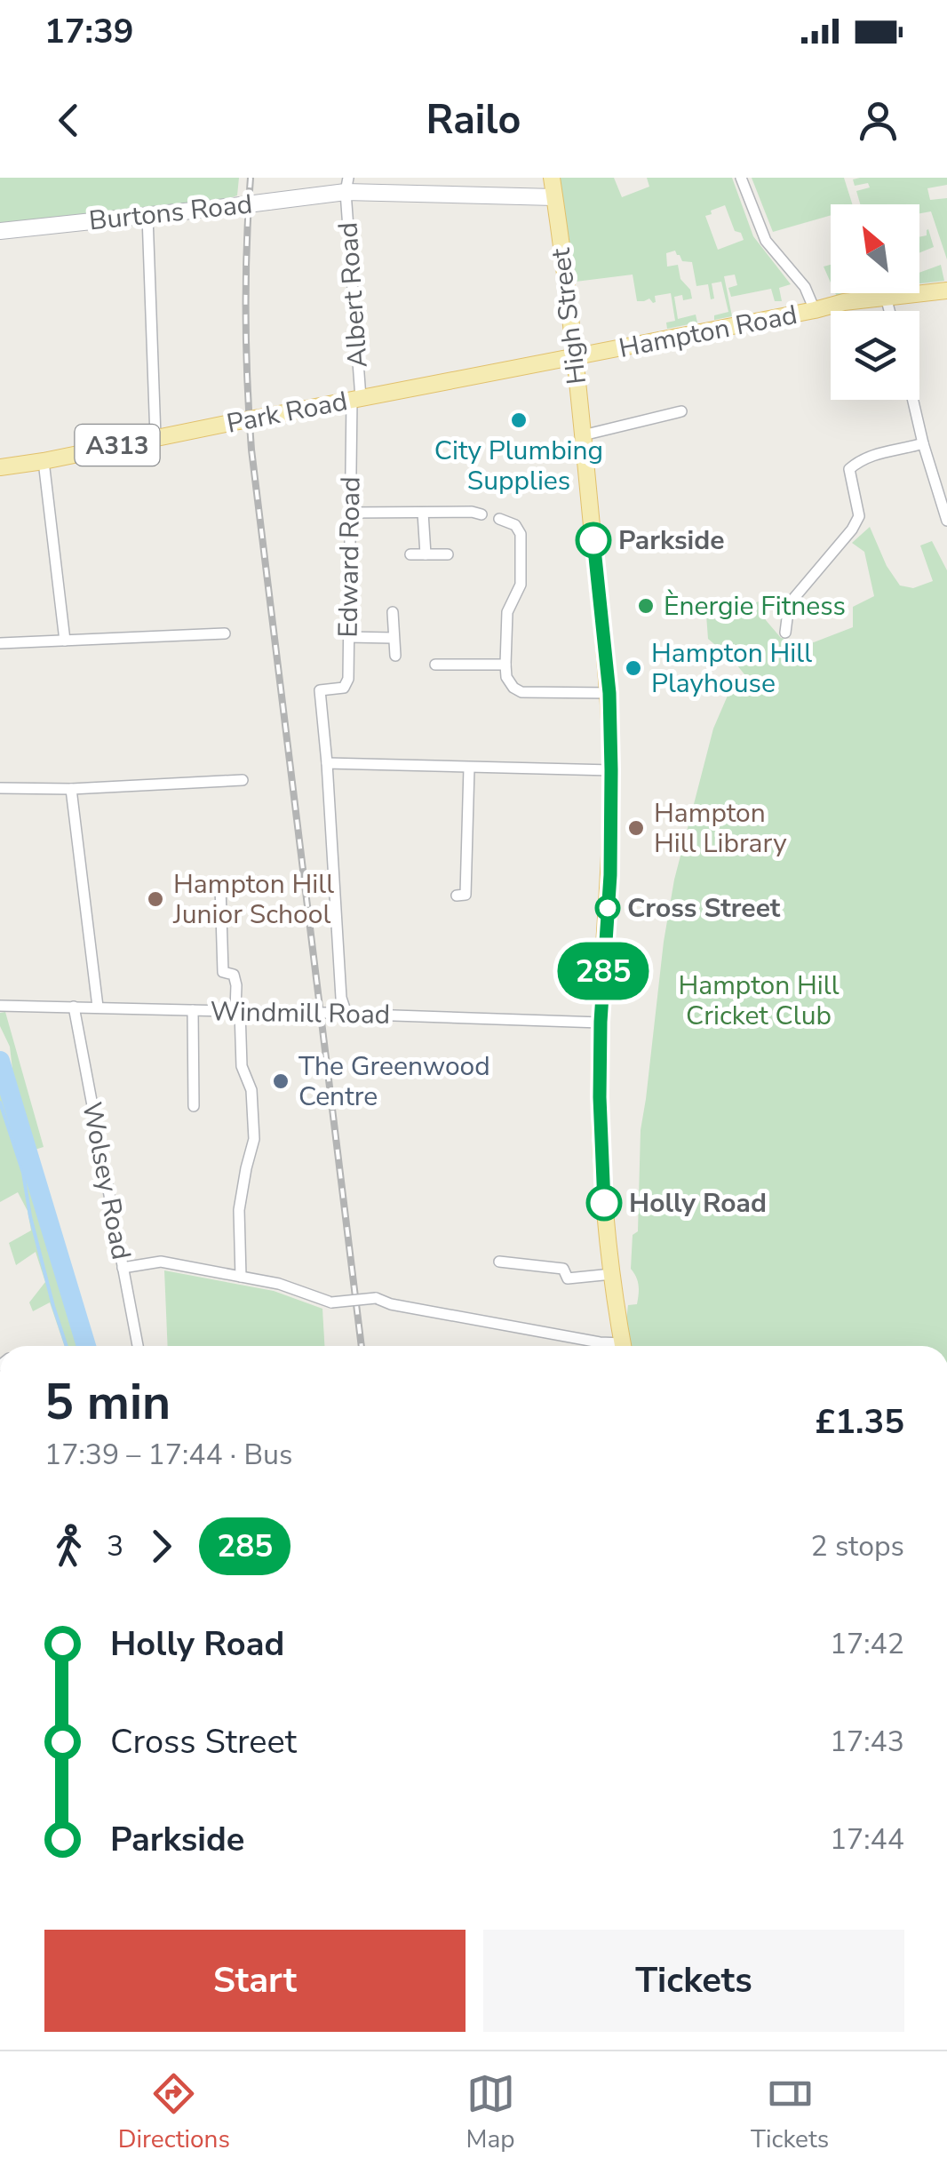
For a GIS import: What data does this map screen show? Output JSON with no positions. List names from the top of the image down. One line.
{"streets":{"main road":["High Street","Hampton Road","Park Road","A313"],"street":["Burtons Road","Albert Road","Edward Road","Windmill Road","Wolsey Road"]},"crossings":[["Burtons Road","Albert Road"],["Burtons Road","High Street"],["Albert Road","Park Road"],["Albert Road","Edward Road"],["High Street","Hampton Road"],["High Street","Park Road"],["High Street","Windmill Road"],["Hampton Road","Park Road"],["Park Road","Edward Road"],["Windmill Road","Wolsey Road"]],"parks":["Hampton Hill Cricket Club"],"places":["City Plumbing Supplies","Parkside","Ènergie Fitness","Hampton Hill Playhouse","Hampton Hill Library","Hampton Hill Junior School","Cross Street","The Greenwood Centre","Holly Road"],"lines":["bus line 285"],"north":"top left","page":{"status":"17:39","header":"Railo","on_map":"285","heading":["5 min","17:39 – 17:44 · Bus","£1.35"],"legs":["3","285","2 stops"],"list":[{"name":"Holly Road","value":"17:42"},{"name":"Cross Street","value":"17:43"},{"name":"Parkside","value":"17:44"}],"buttons":["Start","Tickets"],"tabs":["Directions","Map","Tickets"]}}
